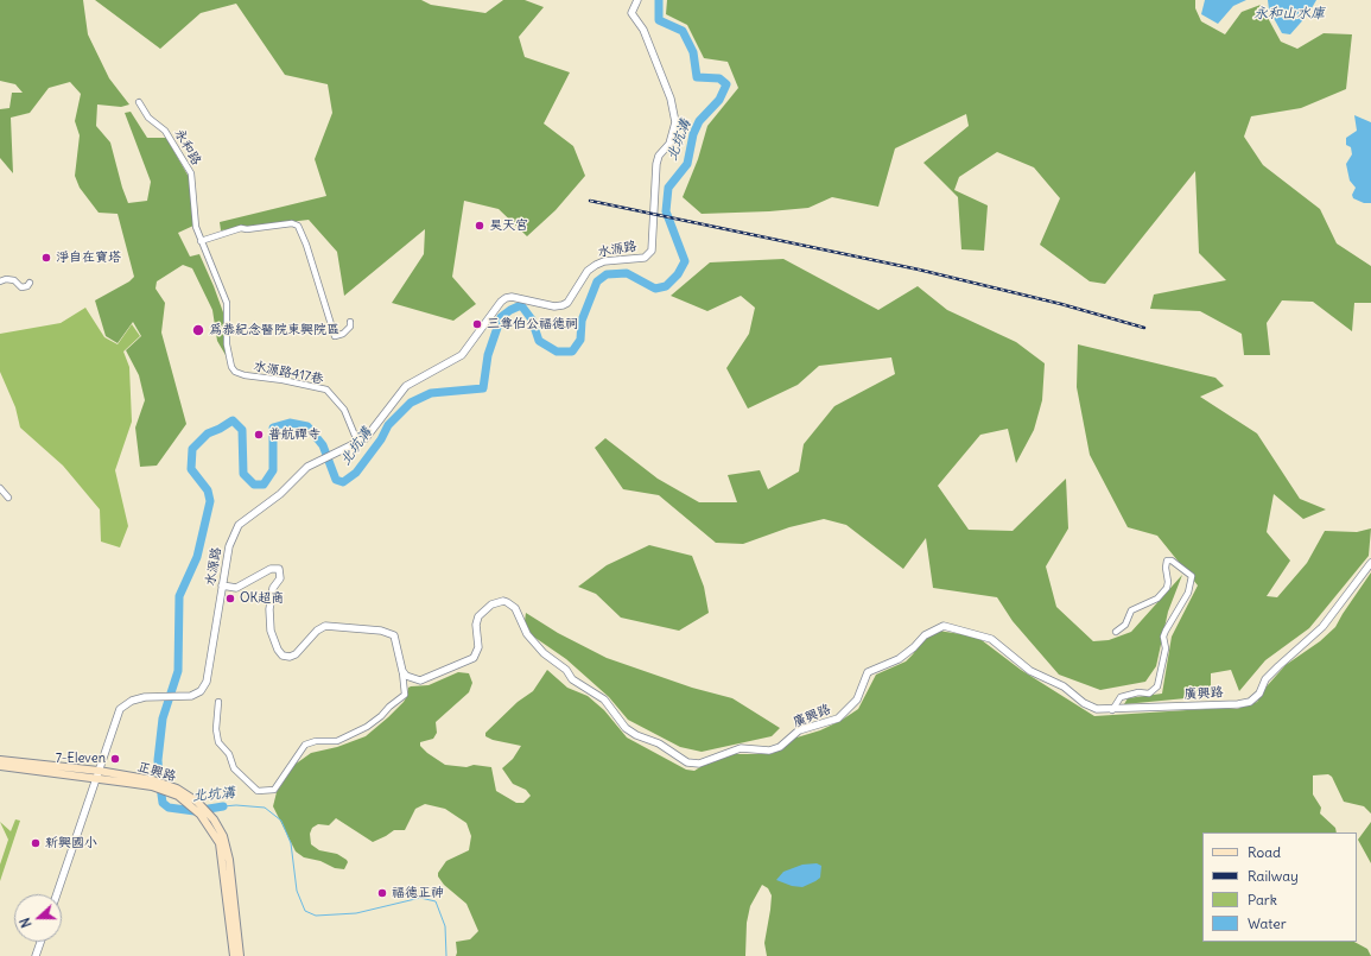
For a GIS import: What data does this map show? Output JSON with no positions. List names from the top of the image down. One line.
{"streets":{"main road":["正興路"],"street":["永和路","水源路","水源路417巷","廣興路"]},"crossings":[["永和路","水源路417巷"],["水源路","水源路417巷"],["水源路","正興路"]],"water":["永和山水庫","北坑溝"],"places":["昊天宮","淨自在寶塔","三尊伯公福德祠","為恭紀念醫院東興院區","普航禪寺","OK超商","7-Eleven","新興國小","福德正神"],"legend":["Road","Railway","Park","Water"],"north":"left"}
